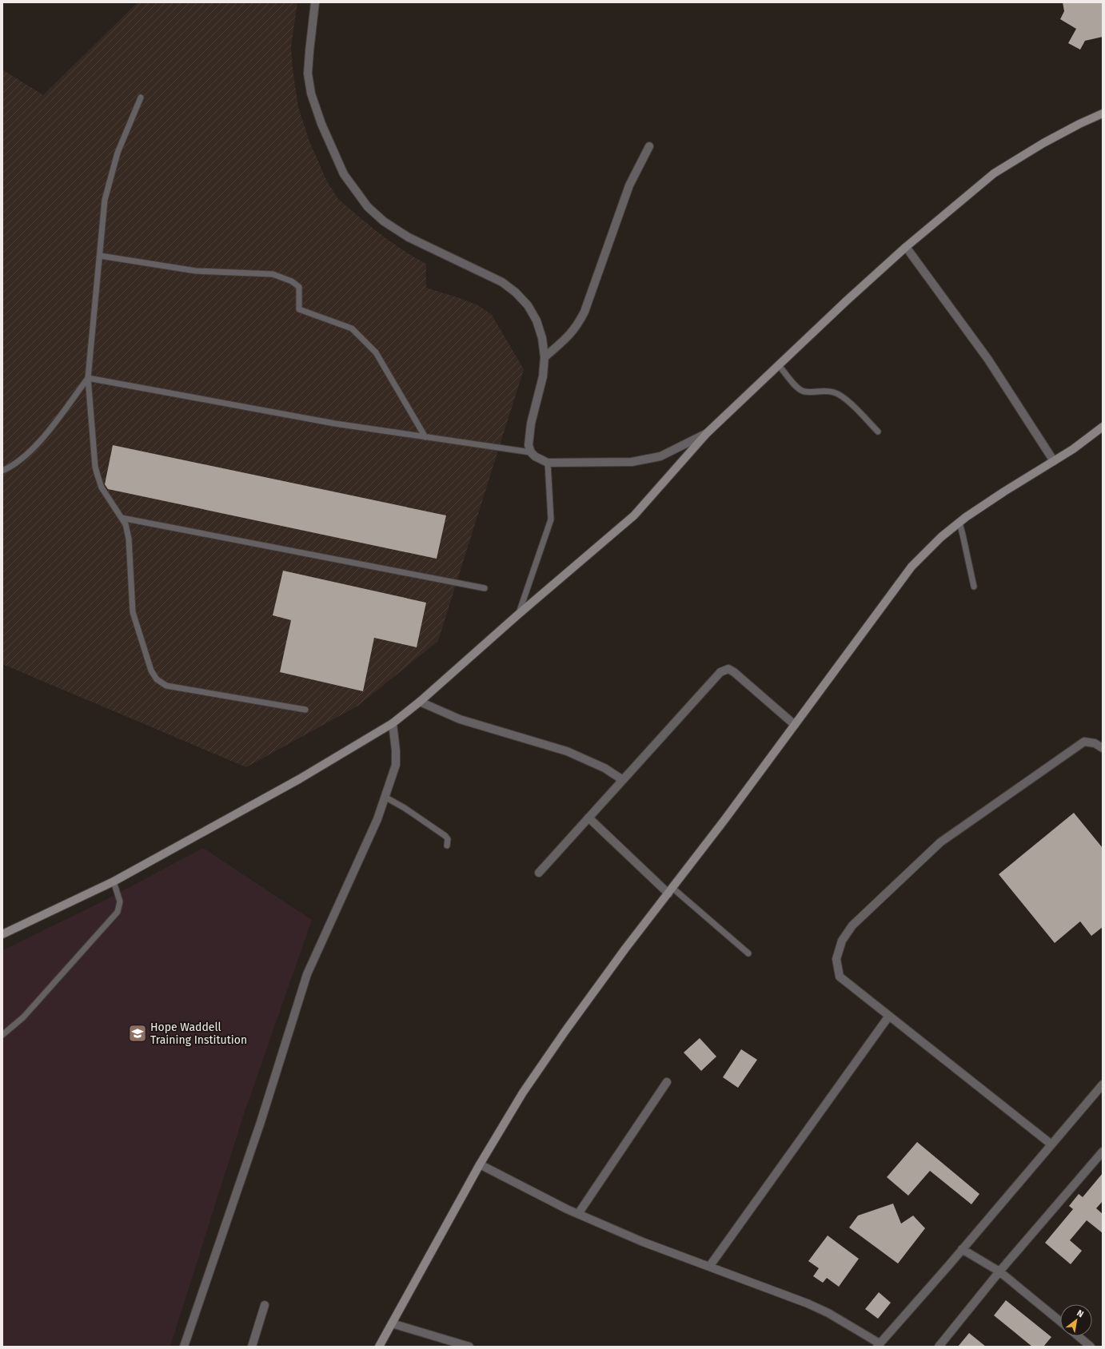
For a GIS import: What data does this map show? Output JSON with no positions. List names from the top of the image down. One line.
{"places":{"school or university":["Hope Waddell Training Institution"]},"north":"top right"}
